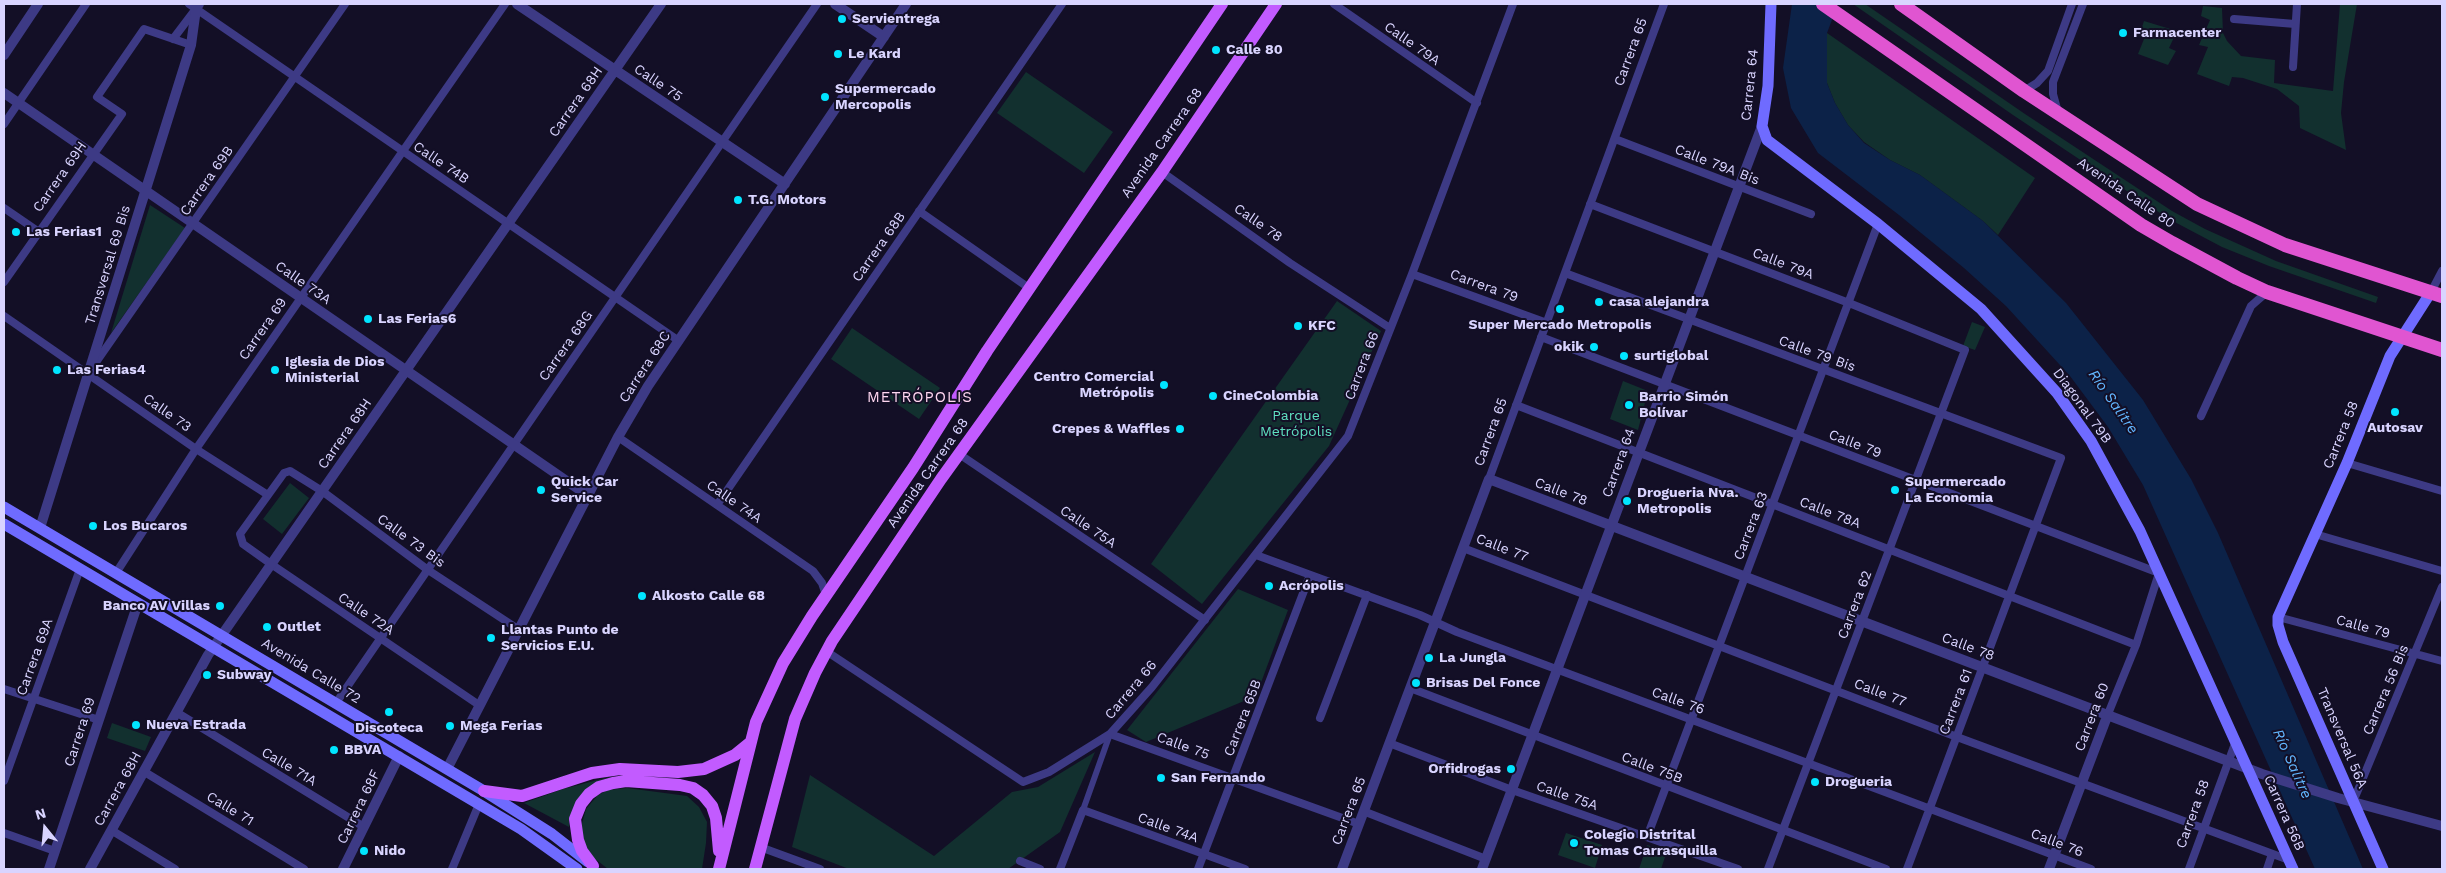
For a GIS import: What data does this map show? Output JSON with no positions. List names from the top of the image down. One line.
{"streets":{"highway":["Avenida Calle 80"],"main road":["Carrera 64","Avenida Carrera 68","Diagonal 79B","Carrera 58","Avenida Calle 72","Transversal 56A","Carrera 56B"],"street":["Calle 79A","Carrera 65","Calle 75","Carrera 68H","Calle 74B","Calle 79A Bis","Carrera 69H","Carrera 69B","Calle 78","Carrera 68B","Transversal 69 Bis","Calle 73A","Carrera 79","Carrera 69","Carrera 68G","Calle 79 Bis","Carrera 66","Carrera 68C","Calle 73","Calle 79","Calle 74A","Calle 78A","Carrera 63","Calle 75A","Calle 73 Bis","Calle 77","Carrera 62","Calle 72A","Carrera 69A","Carrera 56 Bis","Calle 76","Carrera 61","Carrera 60","Carrera 65B","Calle 71A","Calle 75B","Carrera 68F","Calle 71"]},"crossings":[["Calle 79A","Carrera 65"],["Calle 79A","Carrera 64"],["Calle 79A","Carrera 66"],["Calle 79A","Carrera 63"],["Calle 79A","Carrera 62"],["Carrera 65","Calle 75"],["Carrera 65","Calle 79A Bis"],["Carrera 65","Calle 78"],["Carrera 65","Carrera 79"],["Carrera 65","Calle 79 Bis"],["Carrera 65","Calle 79"],["Carrera 65","Calle 78A"],["Carrera 65","Calle 75A"],["Carrera 65","Calle 77"],["Carrera 65","Calle 76"],["Carrera 65","Calle 75B"],["Calle 75","Carrera 68H"],["Calle 75","Carrera 68G"],["Calle 75","Carrera 66"],["Calle 75","Carrera 68C"],["Calle 75","Carrera 65B"],["Carrera 64","Calle 79A Bis"],["Carrera 64","Calle 78"],["Carrera 64","Calle 79 Bis"],["Carrera 64","Diagonal 79B"],["Carrera 64","Calle 79"],["Carrera 64","Calle 78A"],["Carrera 64","Calle 75A"],["Carrera 64","Calle 77"],["Carrera 64","Calle 76"],["Carrera 64","Calle 75B"],["Carrera 68H","Calle 74B"],["Carrera 68H","Calle 73A"],["Carrera 68H","Calle 73 Bis"],["Carrera 68H","Calle 72A"],["Carrera 68H","Avenida Calle 72"],["Carrera 68H","Calle 71A"],["Carrera 68H","Calle 71"],["Avenida Carrera 68","Calle 78"],["Avenida Carrera 68","Carrera 66"],["Avenida Carrera 68","Calle 74A"],["Avenida Carrera 68","Calle 75A"],["Calle 74B","Carrera 69B"],["Calle 74B","Transversal 69 Bis"],["Calle 74B","Carrera 69"],["Calle 74B","Carrera 68G"],["Calle 74B","Carrera 68C"],["Carrera 69H","Calle 73A"],["Carrera 69B","Transversal 69 Bis"],["Carrera 69B","Calle 73A"],["Carrera 69B","Calle 73"],["Avenida Calle 80","Carrera 58"],["Calle 78","Carrera 66"],["Calle 78","Diagonal 79B"],["Calle 78","Carrera 58"],["Calle 78","Carrera 63"],["Calle 78","Carrera 62"],["Calle 78","Carrera 56 Bis"],["Calle 78","Carrera 61"],["Calle 78","Carrera 60"],["Calle 78","Transversal 56A"],["Calle 78","Carrera 56B"],["Carrera 68B","Calle 74A"],["Transversal 69 Bis","Calle 73A"],["Transversal 69 Bis","Calle 73"],["Transversal 69 Bis","Avenida Calle 72"],["Calle 73A","Carrera 69"],["Calle 73A","Carrera 68G"],["Calle 73A","Carrera 68C"],["Carrera 79","Carrera 66"],["Carrera 69","Calle 73"],["Carrera 69","Avenida Calle 72"],["Carrera 68G","Calle 73 Bis"],["Carrera 68G","Calle 72A"],["Carrera 68G","Avenida Calle 72"],["Calle 79 Bis","Carrera 63"],["Calle 79 Bis","Carrera 62"],["Calle 79 Bis","Carrera 61"],["Carrera 66","Calle 74A"],["Carrera 66","Calle 75A"],["Carrera 66","Calle 76"],["Carrera 68C","Calle 74A"],["Carrera 68C","Calle 73 Bis"],["Carrera 68C","Calle 72A"],["Carrera 68C","Avenida Calle 72"],["Diagonal 79B","Carrera 58"],["Diagonal 79B","Calle 79"],["Diagonal 79B","Carrera 63"],["Diagonal 79B","Carrera 60"],["Diagonal 79B","Carrera 56B"],["Calle 73","Calle 73 Bis"],["Calle 73","Calle 72A"],["Carrera 58","Calle 79"],["Carrera 58","Calle 77"],["Carrera 58","Transversal 56A"],["Calle 79","Carrera 63"],["Calle 79","Carrera 62"],["Calle 79","Carrera 56 Bis"],["Calle 79","Carrera 61"],["Calle 79","Carrera 60"],["Calle 79","Transversal 56A"],["Calle 74A","Carrera 65B"],["Calle 78A","Carrera 63"],["Calle 78A","Carrera 62"],["Calle 78A","Carrera 61"],["Calle 78A","Carrera 60"],["Carrera 63","Calle 75A"],["Carrera 63","Calle 77"],["Carrera 63","Calle 76"],["Carrera 63","Calle 75B"],["Calle 73 Bis","Calle 72A"],["Calle 77","Carrera 62"],["Calle 77","Carrera 61"],["Calle 77","Carrera 60"],["Calle 77","Carrera 56B"],["Carrera 62","Calle 76"],["Carrera 62","Calle 75B"],["Carrera 69A","Avenida Calle 72"],["Avenida Calle 72","Carrera 68F"],["Carrera 56 Bis","Transversal 56A"],["Calle 76","Carrera 61"],["Calle 76","Carrera 60"],["Calle 76","Carrera 65B"],["Calle 71A","Carrera 68F"]],"districts":["METRÓPOLIS"],"water":["Río Salitre"],"parks":["Parque Metrópolis"],"places":["Servientrega","Farmacenter","Calle 80","Le Kard","Supermercado Mercopolis","T.G. Motors","Las Ferias1","casa alejandra","Super Mercado Metropolis","Las Ferias6","KFC","okik","surtiglobal","Las Ferias4","Iglesia de Dios Ministerial","Centro Comercial Metrópolis","CineColombia","Barrio Simón Bolívar","Autosav","Crepes & Waffles","Quick Car Service","Supermercado La Economia","Drogueria Nva. Metropolis","Los Bucaros","Acrópolis","Alkosto Calle 68","Banco AV Villas","Outlet","Llantas Punto de Servicios E.U.","La Jungla","Subway","Brisas Del Fonce","Discoteca","Nueva Estrada","Mega Ferias","BBVA","Orfidrogas","San Fernando","Drogueria","Colegio Distrital Tomas Carrasquilla","Nido"],"north":"top"}
